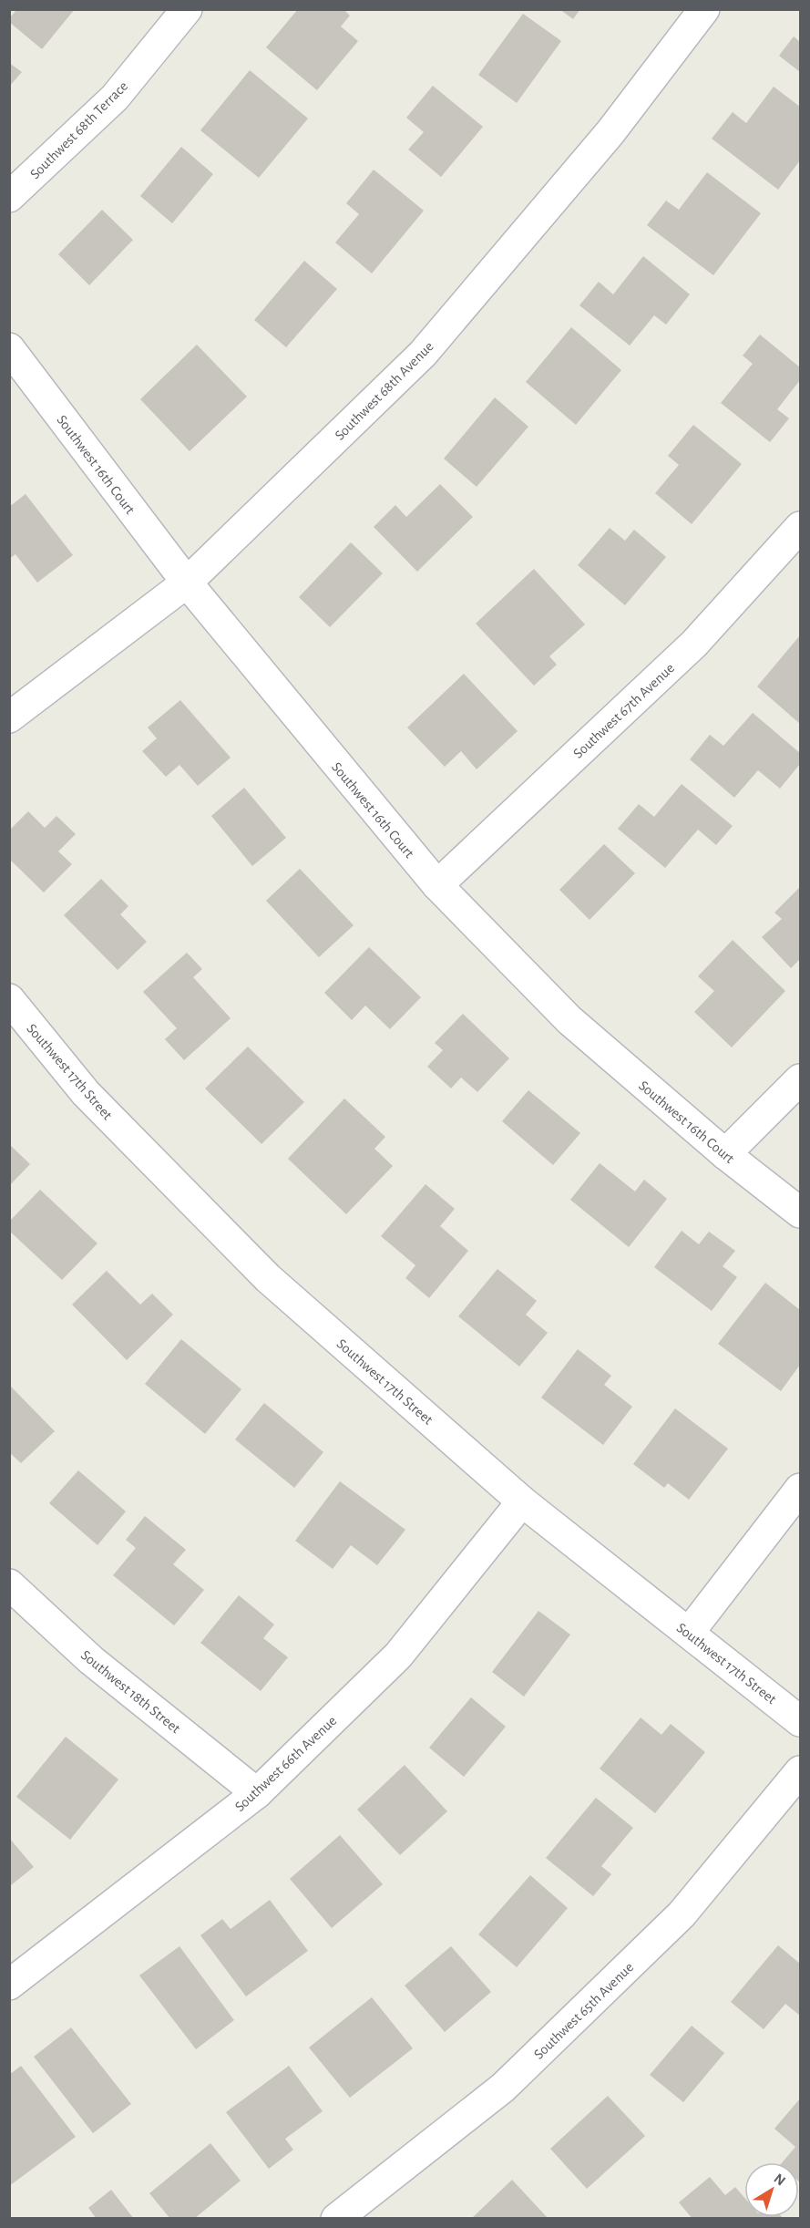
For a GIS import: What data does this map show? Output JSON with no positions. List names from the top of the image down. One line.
{"streets":{"street":["Southwest 68th Terrace","Southwest 68th Avenue","Southwest 16th Court","Southwest 67th Avenue","Southwest 17th Street","Southwest 18th Street","Southwest 66th Avenue","Southwest 65th Avenue"]},"crossings":[["Southwest 68th Avenue","Southwest 16th Court"],["Southwest 16th Court","Southwest 67th Avenue"],["Southwest 17th Street","Southwest 66th Avenue"],["Southwest 18th Street","Southwest 66th Avenue"]],"north":"top right"}
